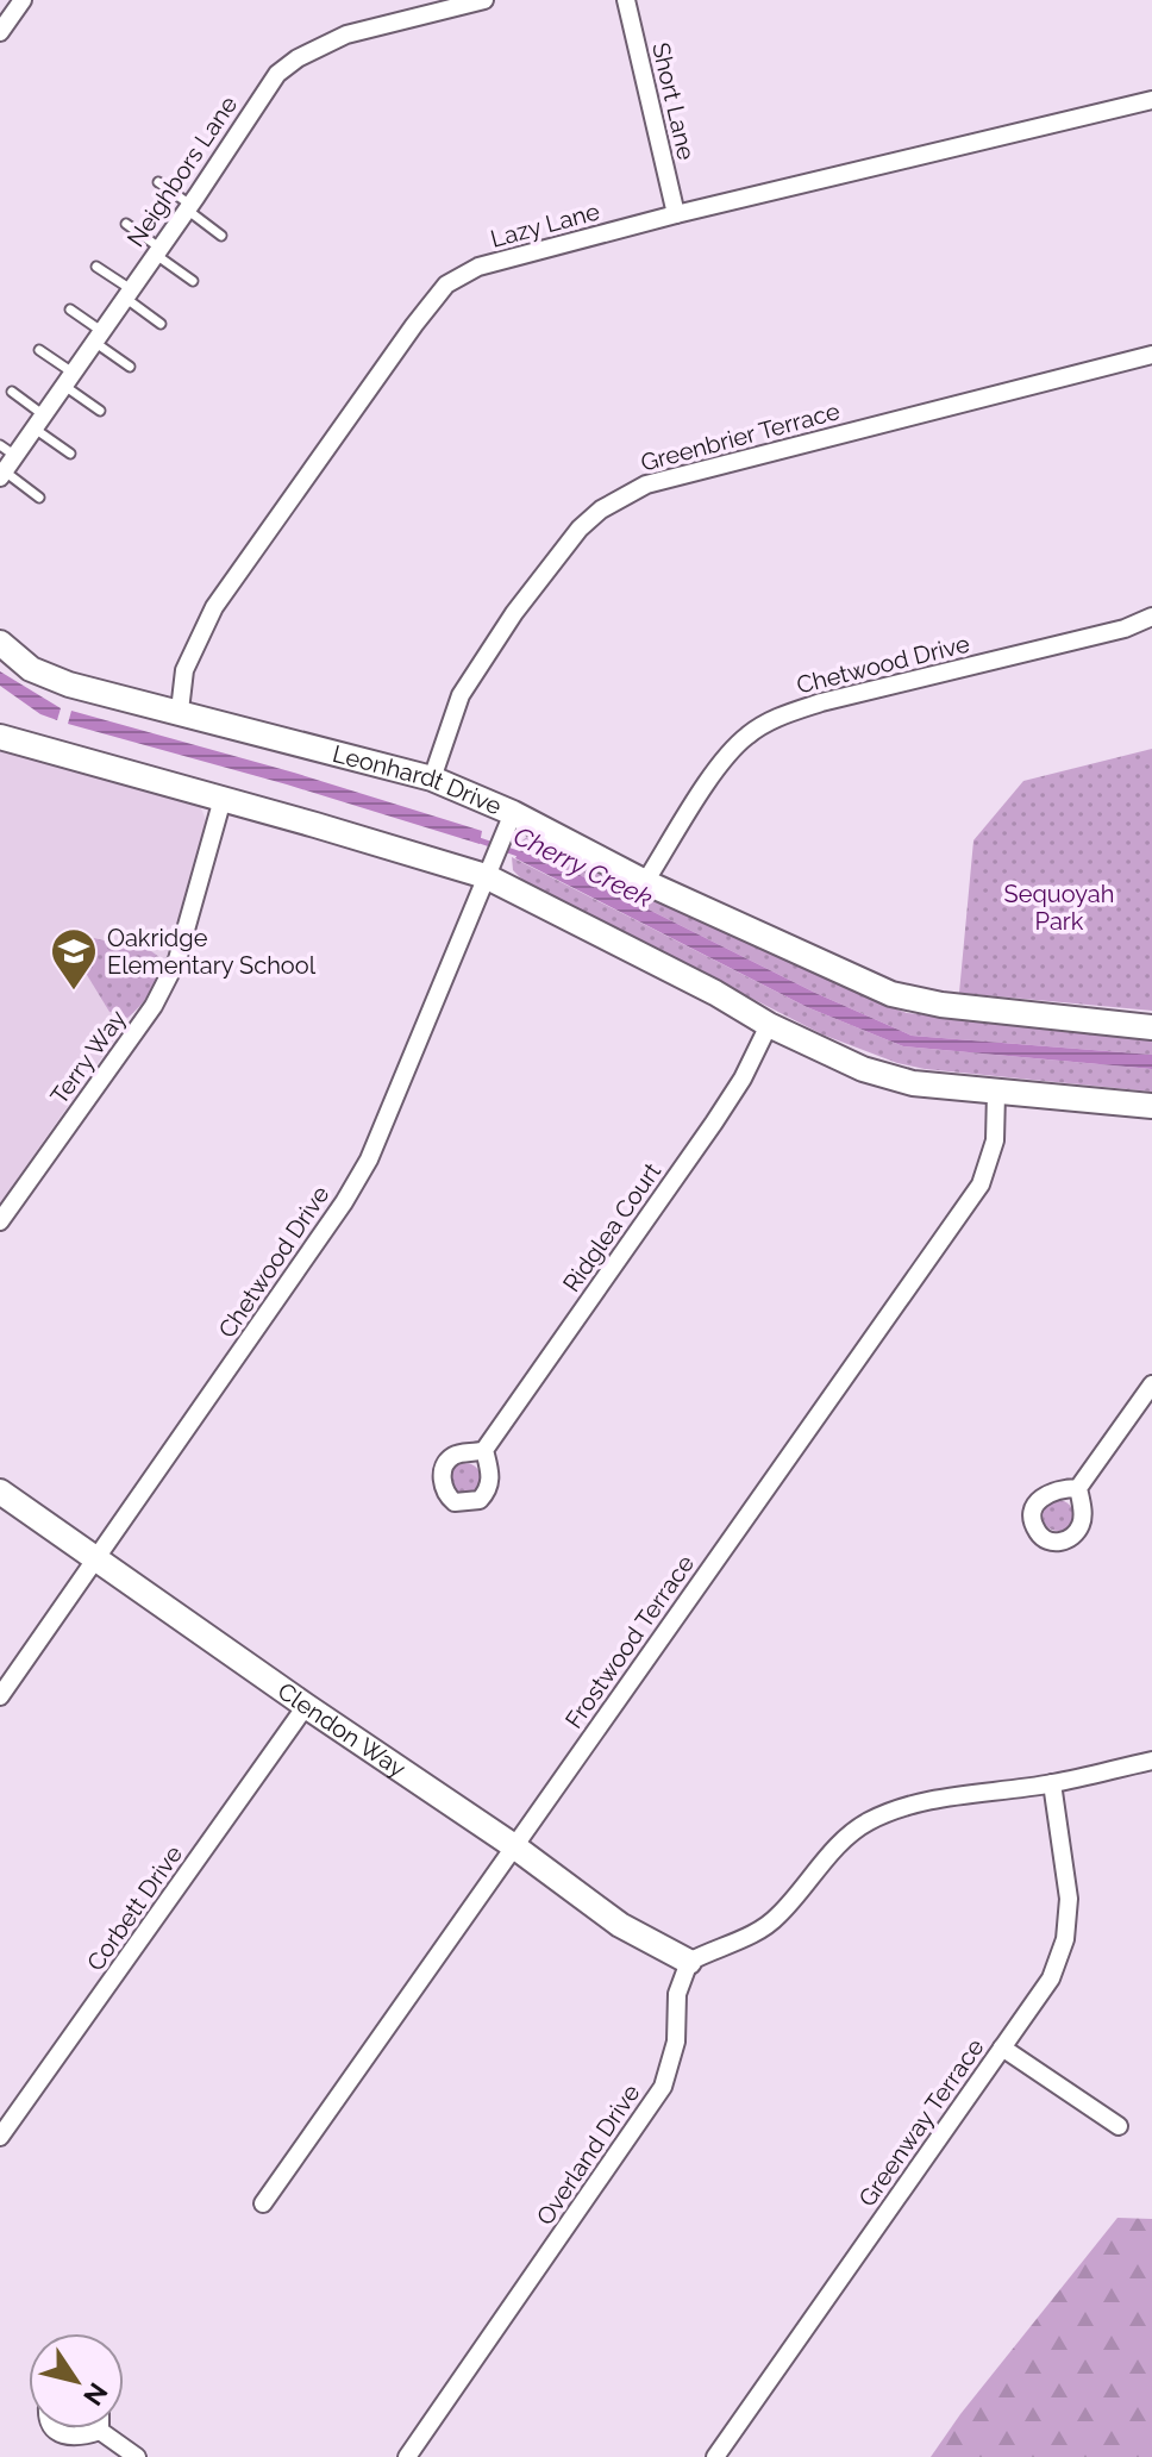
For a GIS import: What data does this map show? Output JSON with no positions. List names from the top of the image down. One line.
{"streets":{"street":["Short Lane","Neighbors Lane","Lazy Lane","Greenbrier Terrace","Chetwood Drive","Leonhardt Drive","Terry Way","Ridglea Court","Frostwood Terrace","Clendon Way","Corbett Drive","Greenway Terrace","Overland Drive"]},"crossings":[["Short Lane","Lazy Lane"],["Lazy Lane","Leonhardt Drive"],["Greenbrier Terrace","Leonhardt Drive"],["Chetwood Drive","Leonhardt Drive"],["Chetwood Drive","Clendon Way"],["Frostwood Terrace","Clendon Way"],["Clendon Way","Corbett Drive"],["Clendon Way","Overland Drive"]],"water":["Cherry Creek"],"parks":["Sequoyah Park"],"places":{"school or university":["Oakridge Elementary School"]},"north":"bottom right"}
